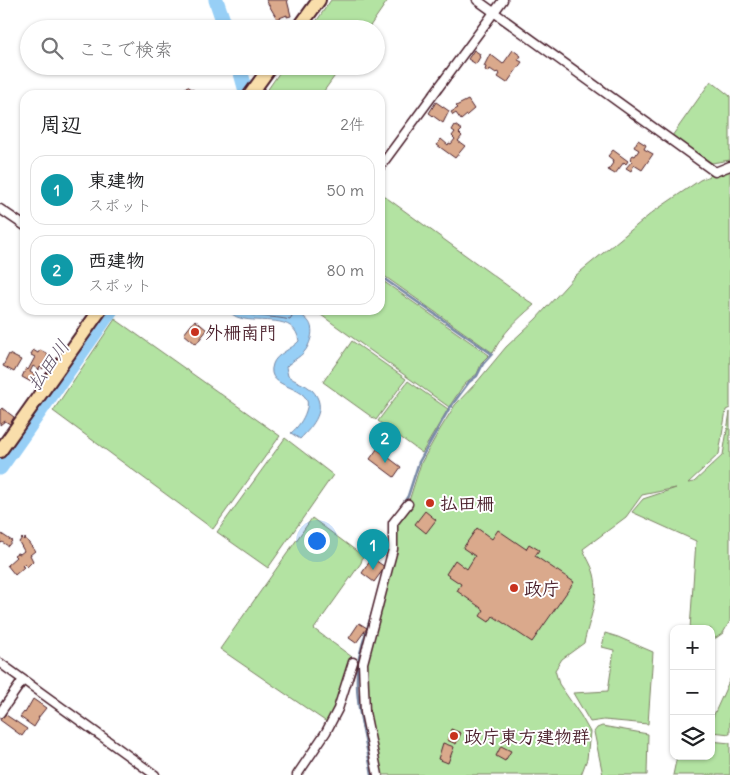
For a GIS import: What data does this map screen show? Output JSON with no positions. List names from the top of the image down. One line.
{"water":["払田川"],"places":["外柵南門","払田柵","政庁","政庁東方建物群"],"page":{"search":"ここで検索","heading":["周辺","2件"],"list":[{"mark":"1","name":"東建物","note":"スポット","value":"50 m"},{"mark":"2","name":"西建物","note":"スポット","value":"80 m"}],"pins":["2","1"],"map_buttons":["+","−"]}}
